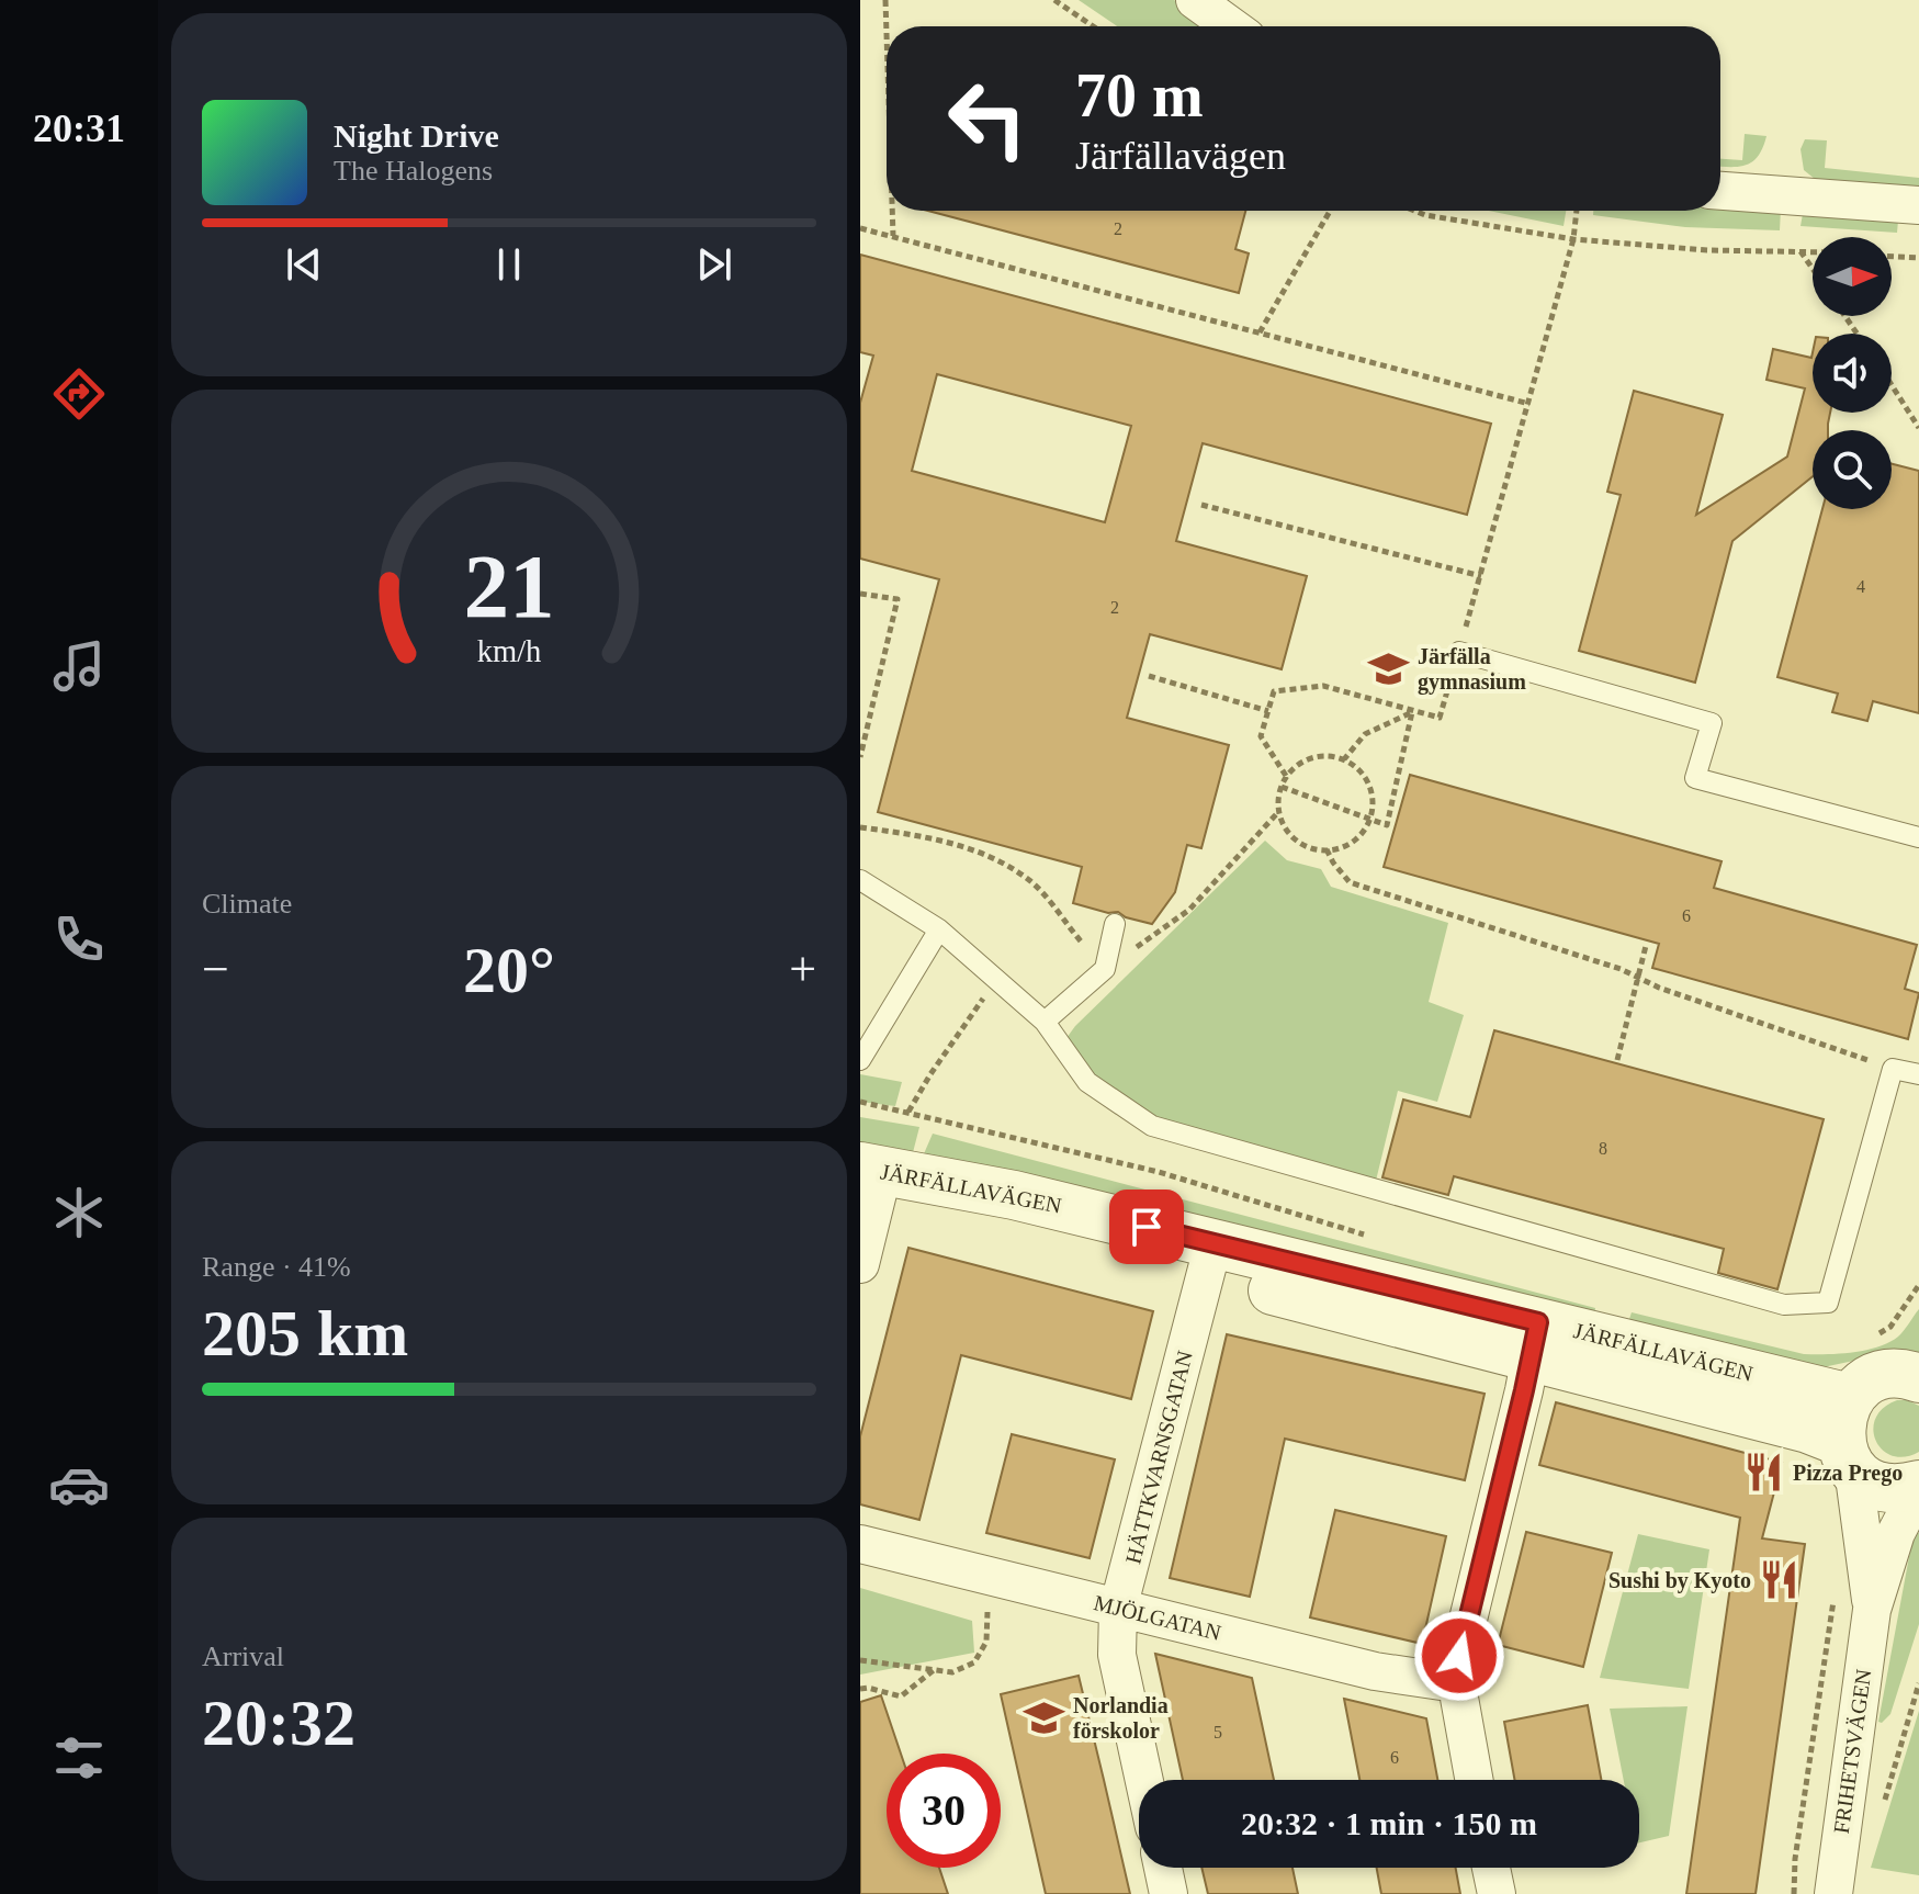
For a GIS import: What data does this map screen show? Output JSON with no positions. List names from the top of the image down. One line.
{"streets":{"street":["JÄRFÄLLAVÄGEN","HÄTTKVARNSGATAN","MJÖLGATAN","FRIHETSVÄGEN"]},"crossings":[["JÄRFÄLLAVÄGEN","HÄTTKVARNSGATAN"],["JÄRFÄLLAVÄGEN","FRIHETSVÄGEN"],["HÄTTKVARNSGATAN","MJÖLGATAN"]],"places":{"school or university":["Järfälla gymnasium","Norlandia förskolor"],"restaurant":["Pizza Prego","Sushi by Kyoto"]},"house_numbers":["2","4","2","6","8","5","6"],"north":"right","page":{"tabs":"20:31","turn":["70 m","Järfällavägen"],"song":["Night Drive","The Halogens"],"tile":["Climate",["Range · 41%","205 km"],["Arrival","20:32"]],"heat":["−","20°","+"],"limit":"30","trip":"20:32 · 1 min · 150 m","gauge":["21","km/h"]}}
